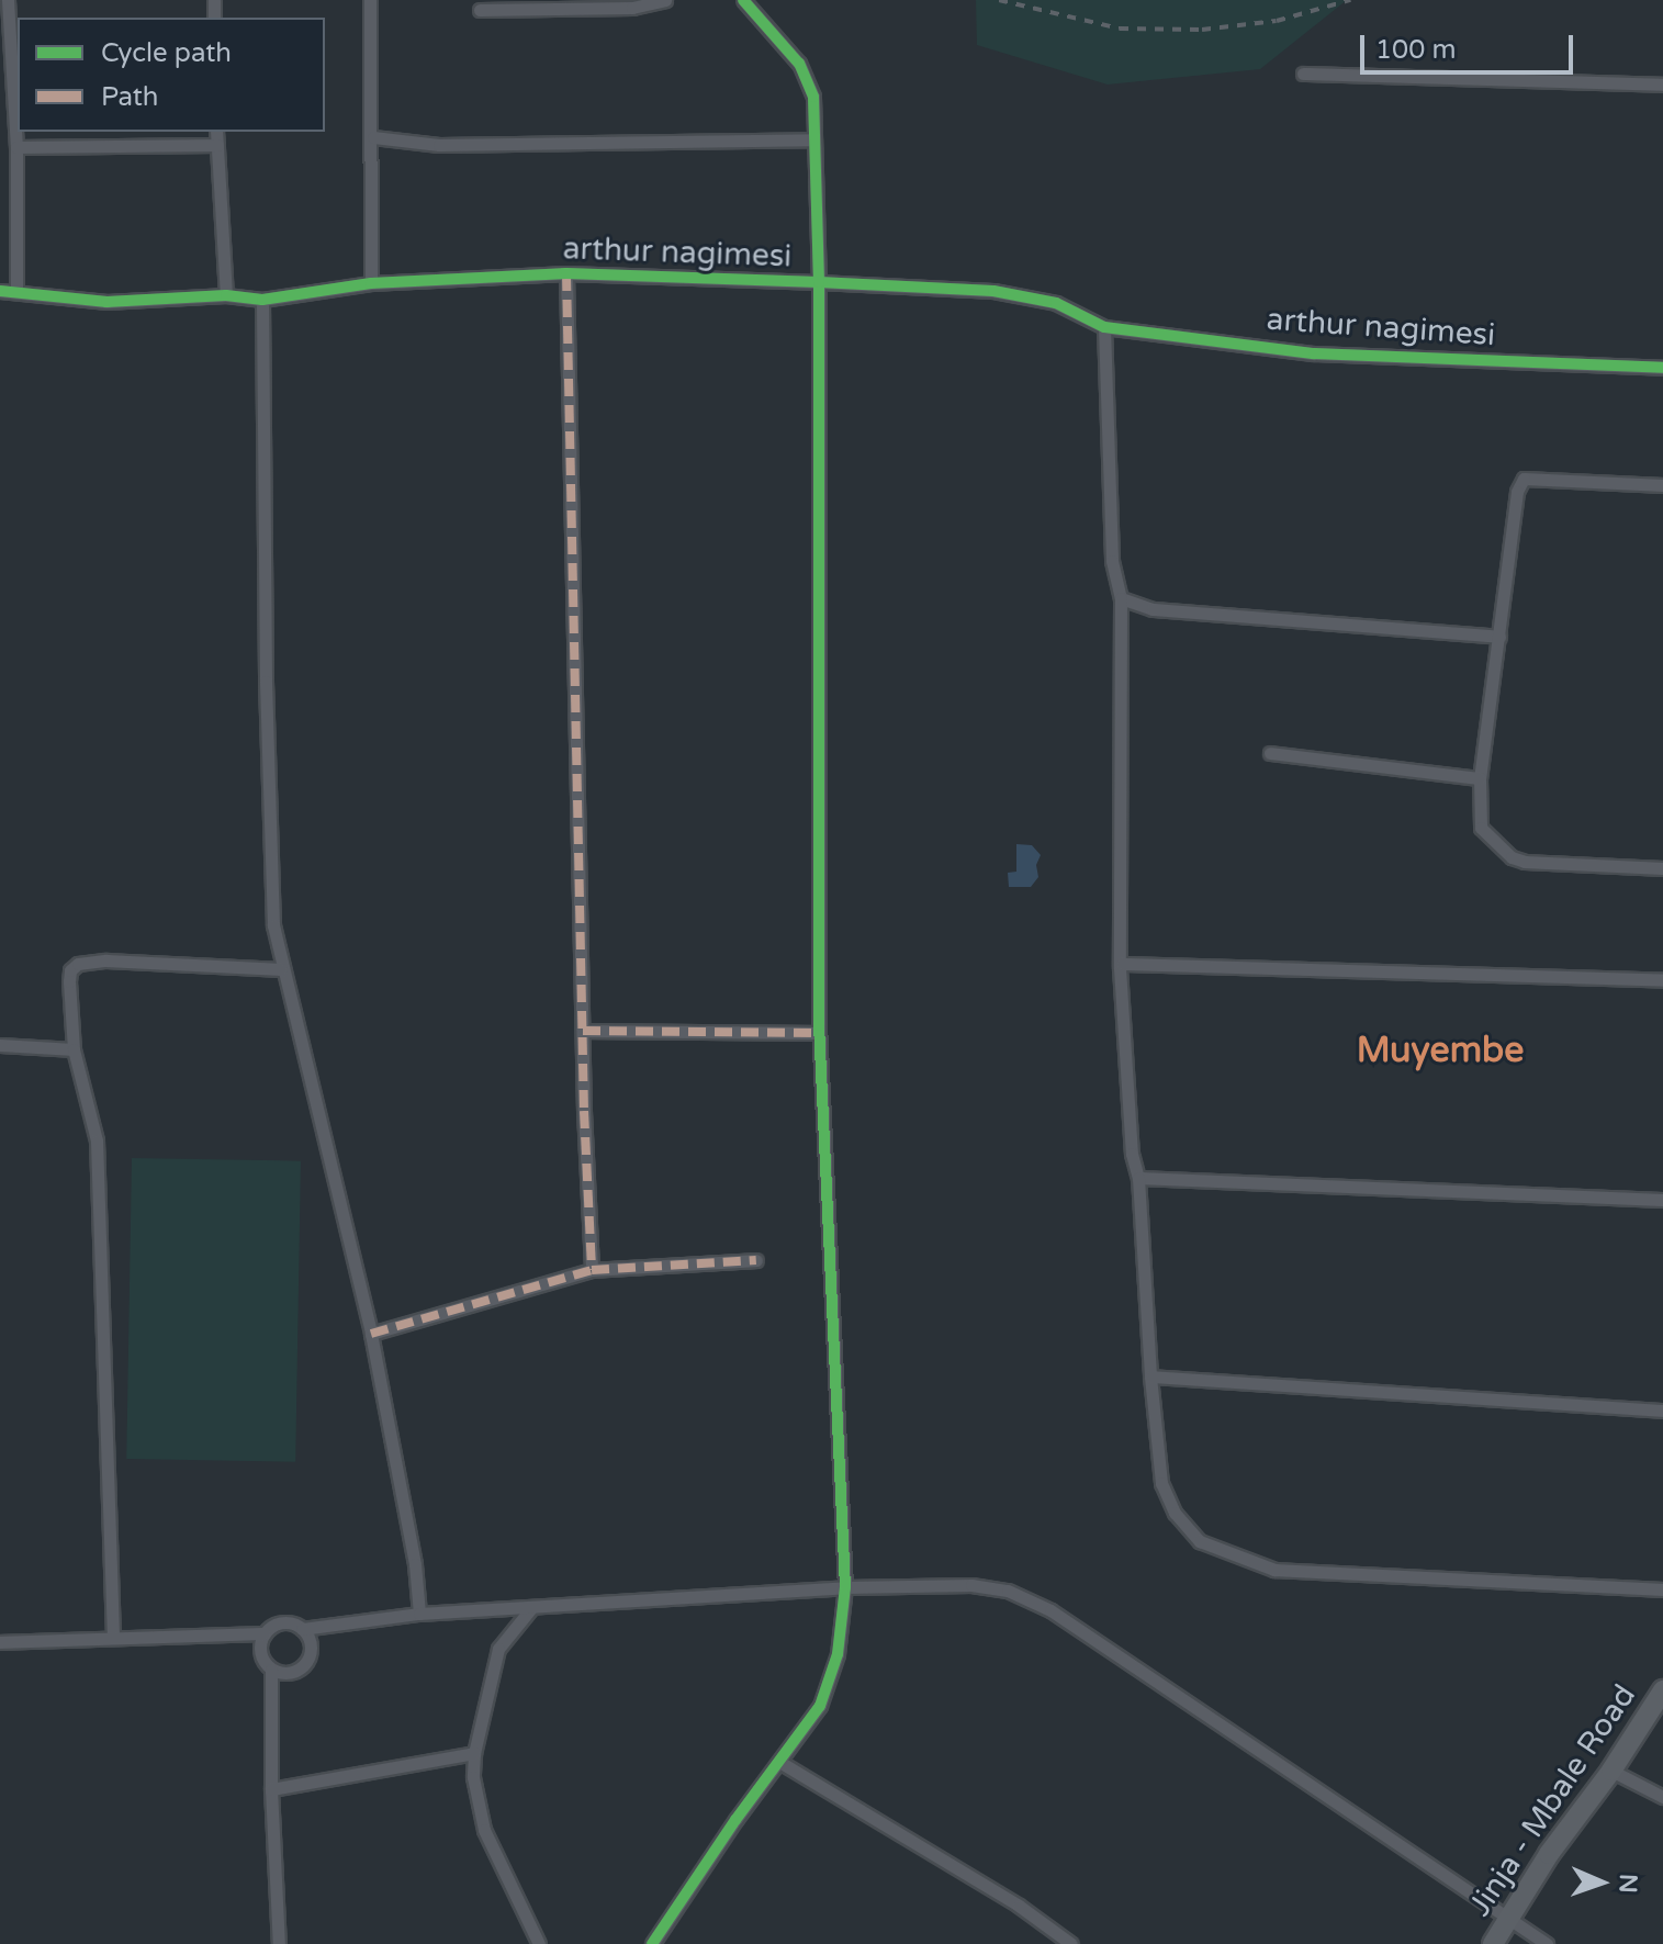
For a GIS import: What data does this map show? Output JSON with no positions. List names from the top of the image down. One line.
{"streets":{"main road":["Jinja - Mbale Road"],"street":["arthur nagimesi"]},"districts":["Muyembe"],"legend":["Cycle path","Path"],"scale_bar":"100 m","north":"right"}
